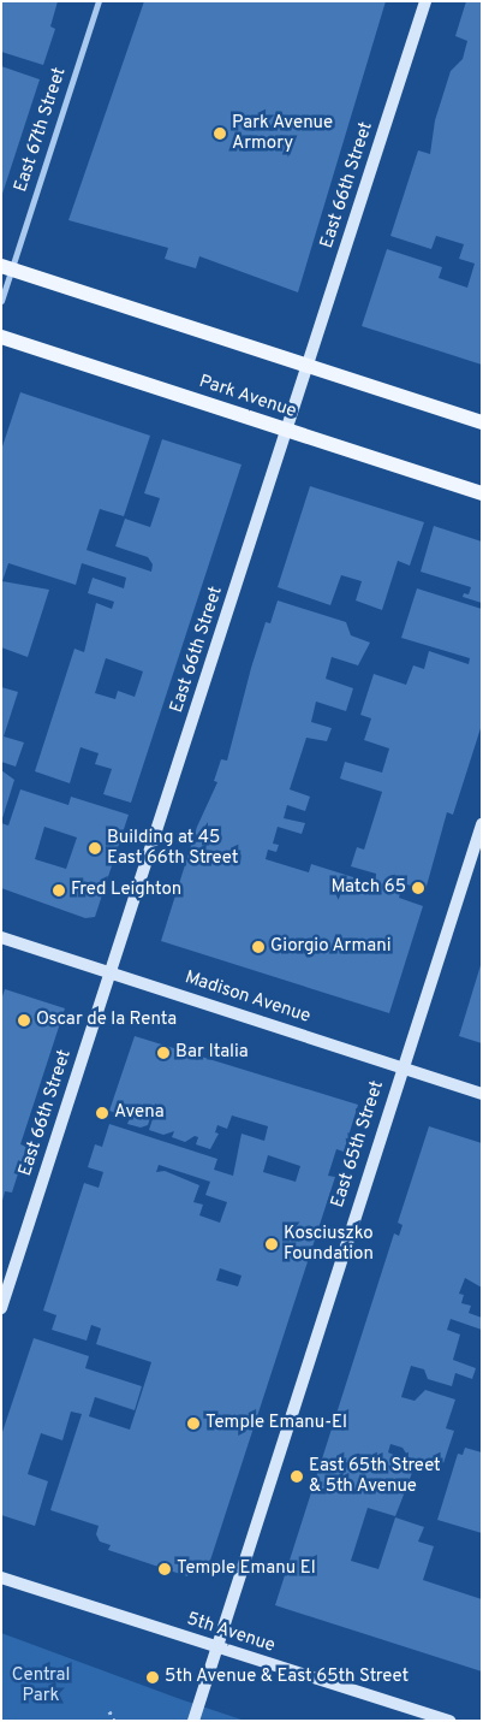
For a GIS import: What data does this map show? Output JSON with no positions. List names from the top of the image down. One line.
{"streets":{"main road":["East 66th Street","Park Avenue","Madison Avenue","East 65th Street","5th Avenue"],"street":["East 67th Street"]},"crossings":[["East 66th Street","Park Avenue"],["East 66th Street","Madison Avenue"],["Madison Avenue","East 65th Street"],["East 65th Street","5th Avenue"]],"parks":["Central Park"],"places":["Park Avenue Armory","Building at 45 East 66th Street","Match 65","Fred Leighton","Giorgio Armani","Oscar de la Renta","Bar Italia","Avena","Kosciuszko Foundation","Temple Emanu-El","East 65th Street & 5th Avenue","Temple Emanu El","5th Avenue & East 65th Street"]}
